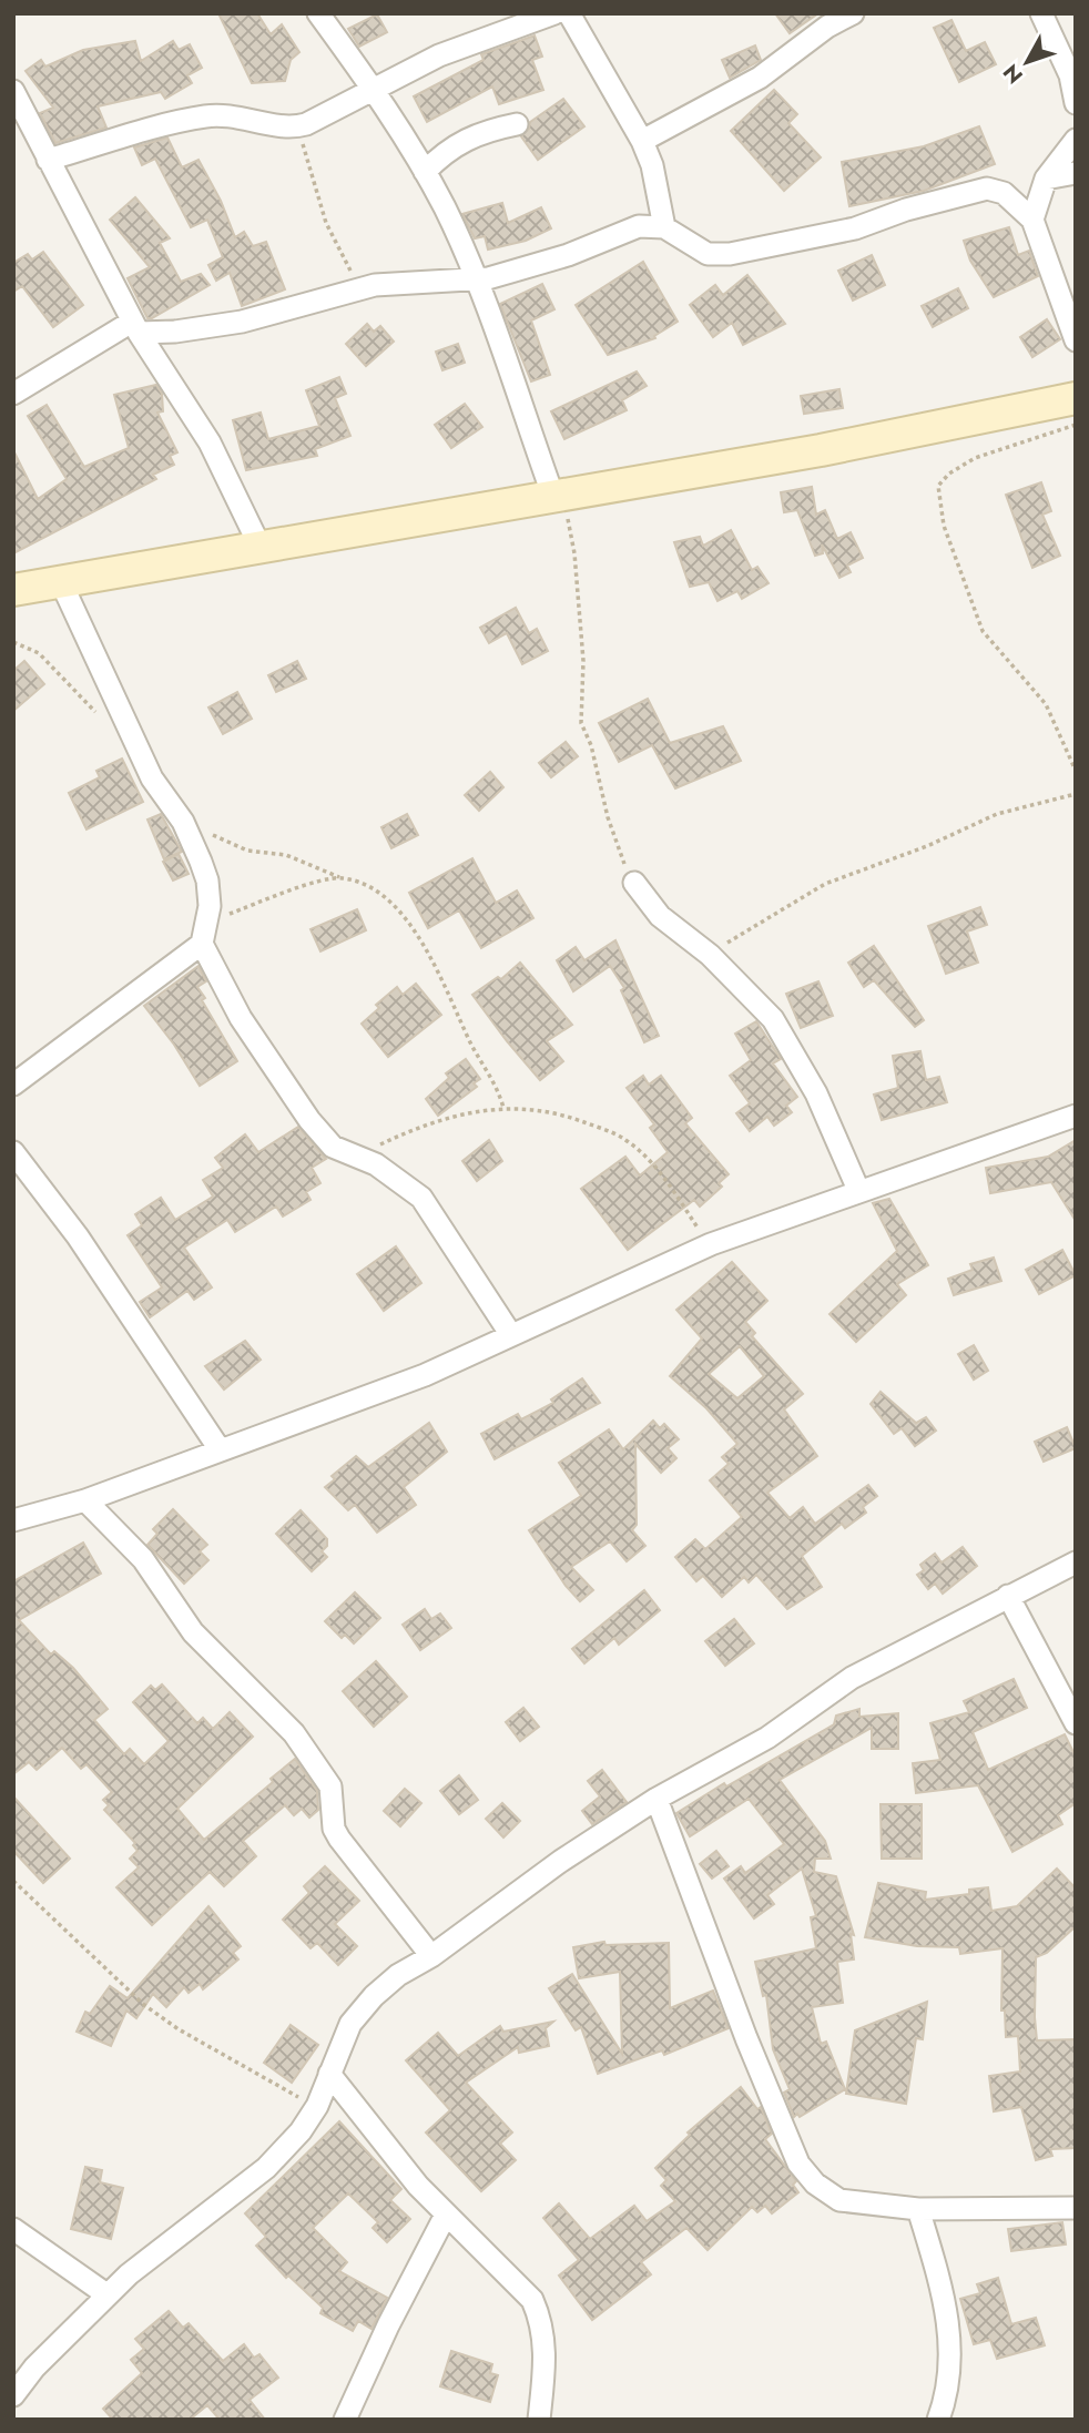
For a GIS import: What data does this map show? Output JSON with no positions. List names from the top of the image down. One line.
{"north":"bottom left"}
